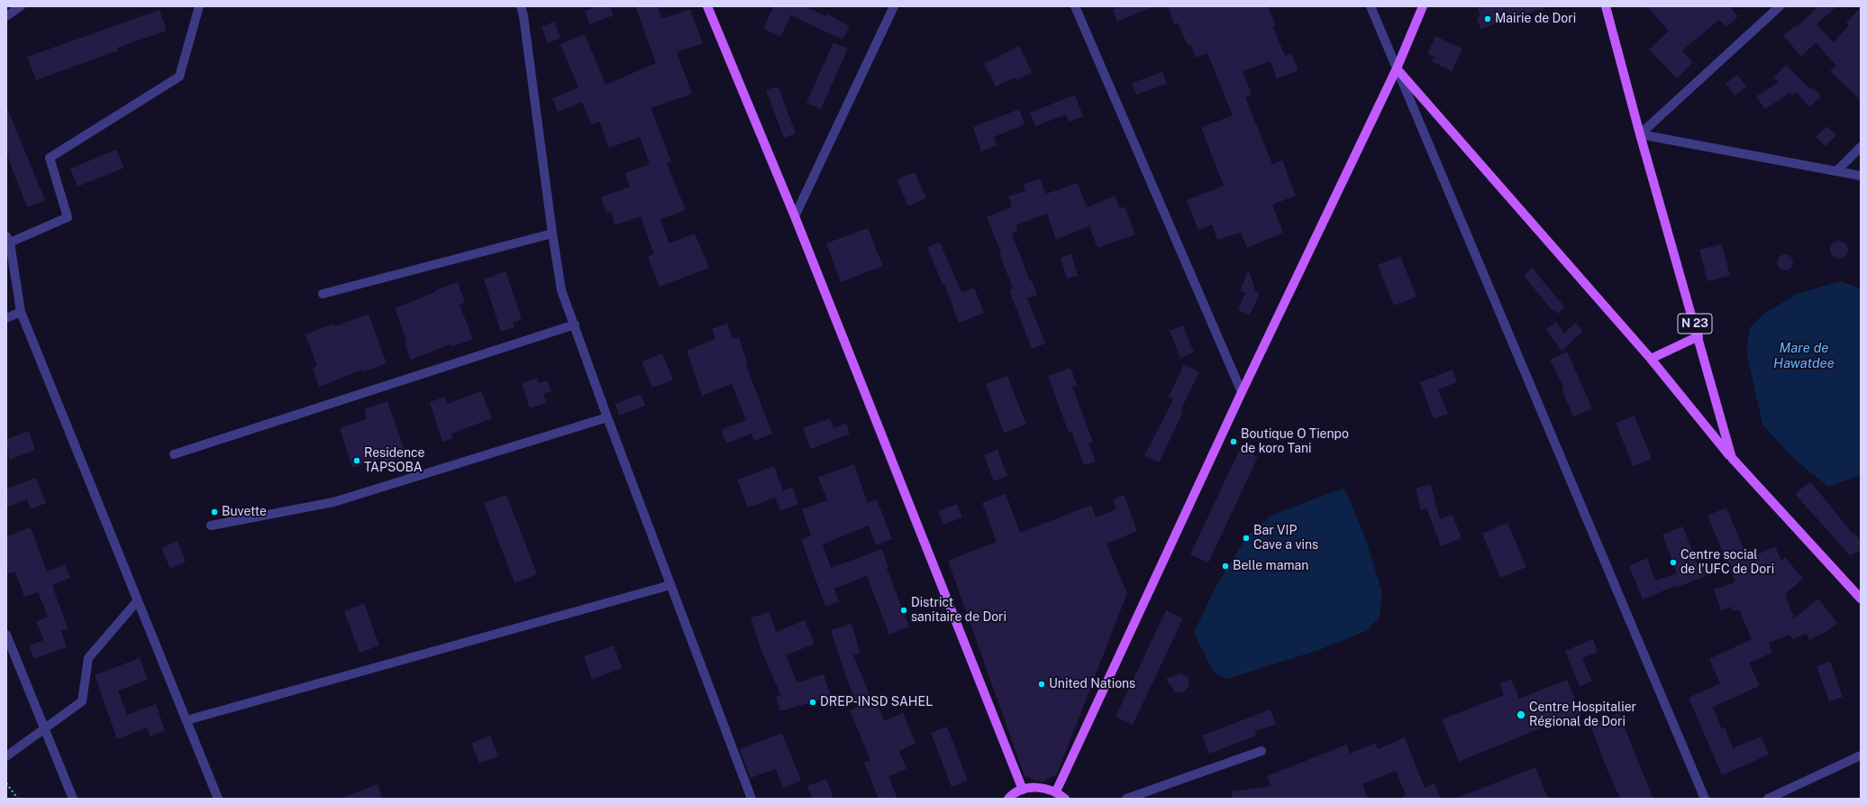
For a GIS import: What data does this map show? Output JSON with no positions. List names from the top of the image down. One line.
{"streets":{"main road":["N 23"]},"water":["Mare de Hawatdee"],"places":["Mairie de Dori","Boutique O Tienpo de koro Tani","Residence TAPSOBA","Buvette","Bar VIP Cave a vins","Centre social de l'UFC de Dori","Belle maman","District sanitaire de Dori","United Nations","DREP-INSD SAHEL","Centre Hospitalier Régional de Dori"]}
